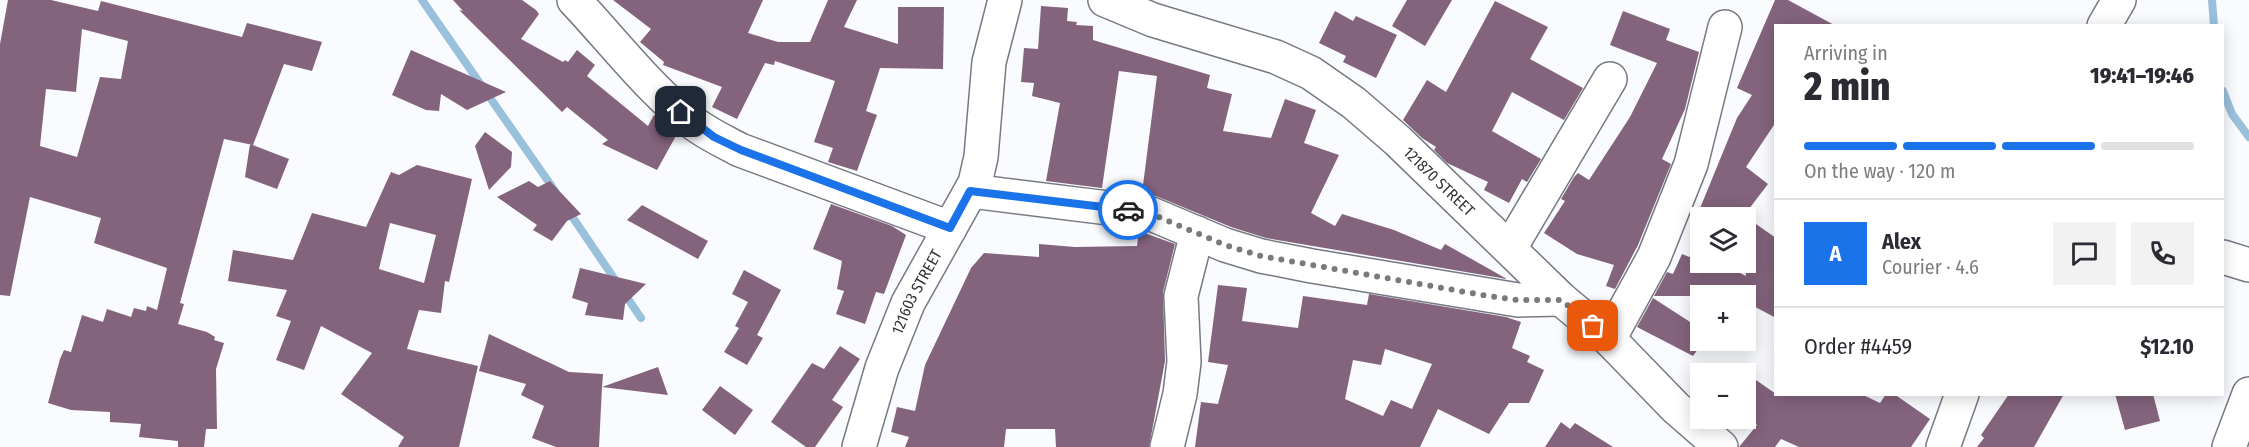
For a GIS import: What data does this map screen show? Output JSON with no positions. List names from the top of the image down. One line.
{"streets":{"street":["121870 STREET","121603 STREET"]},"page":{"heading":["2 min","Arriving in","19:41–19:46"],"panel":["Alex","Courier · 4.6","Order #4459","$12.10"],"bar":"On the way · 120 m","map_buttons":["+","−"],"round":"A"}}
